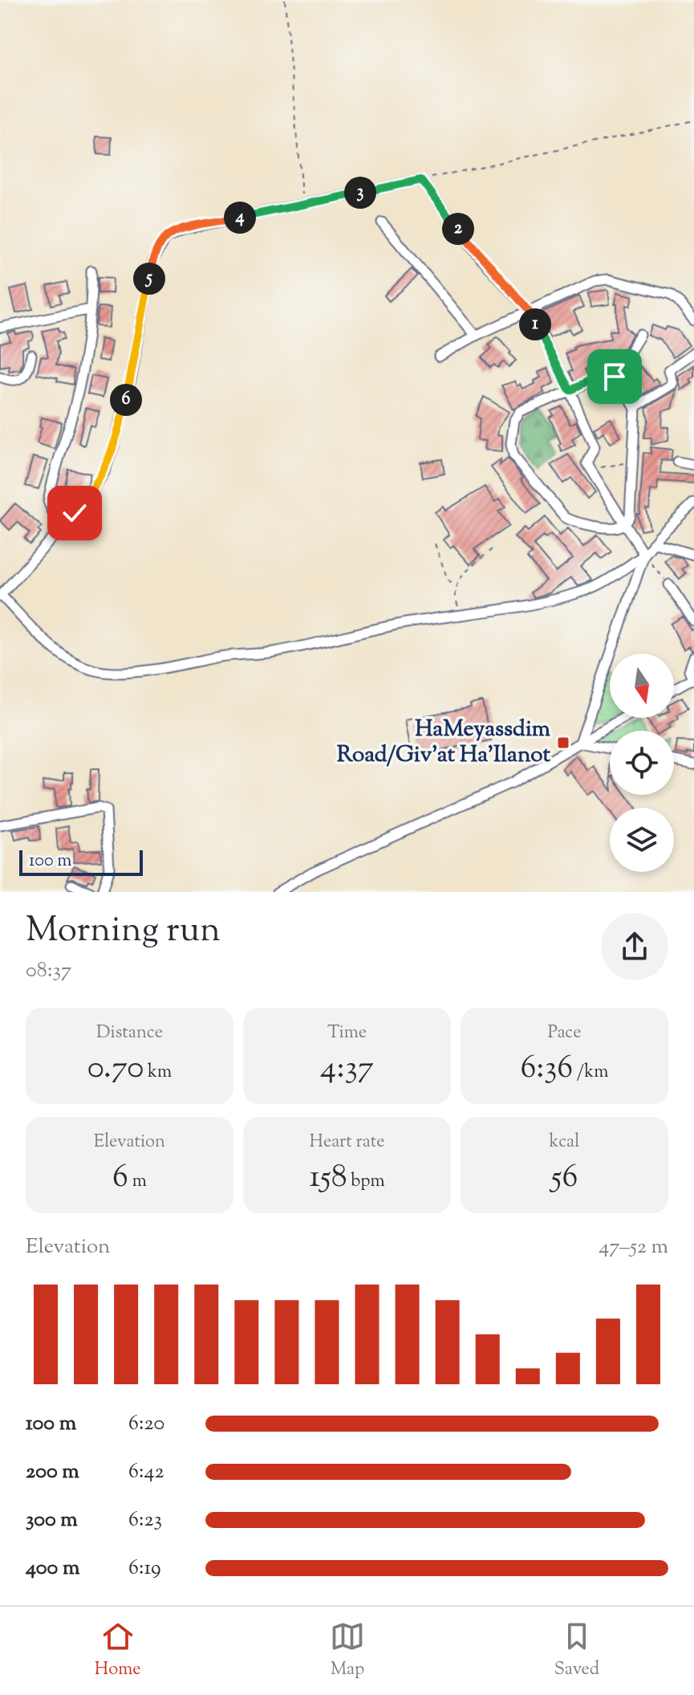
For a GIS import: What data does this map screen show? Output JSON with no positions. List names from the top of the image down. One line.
{"places":{"transit":["HaMeyassdim Road/Giv'at Ha'Ilanot"]},"scale_bar":"100 m","north":"bottom","page":{"pins":["3","4","2","5","1","6"],"scale":"100 m","heading":["Morning run","08:37"],"stats":[["Distance","0.70 km"],["Time","4:37"],["Pace","6:36 /km"],["Elevation","6 m"],["Heart rate","158 bpm"],["kcal","56"]],"chart":["Elevation","47–52 m"],"list":[{"name":"100 m","note":"6:20"},{"name":"200 m","note":"6:42"},{"name":"300 m","note":"6:23"},{"name":"400 m","note":"6:19"}],"tabs":["Home","Map","Saved"]}}
